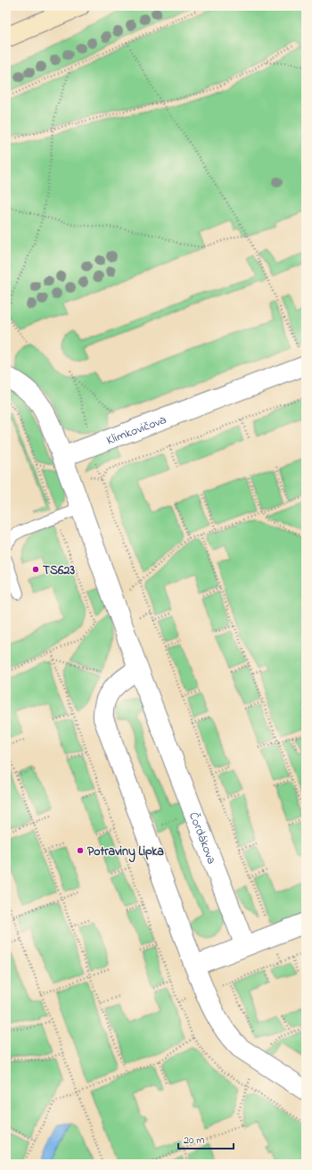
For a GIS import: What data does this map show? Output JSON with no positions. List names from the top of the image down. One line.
{"streets":{"street":["Klimkovičova","Čordákova"]},"crossings":[["Klimkovičova","Čordákova"]],"places":["TS623","Potraviny Lipka"],"scale_bar":"20 m"}
